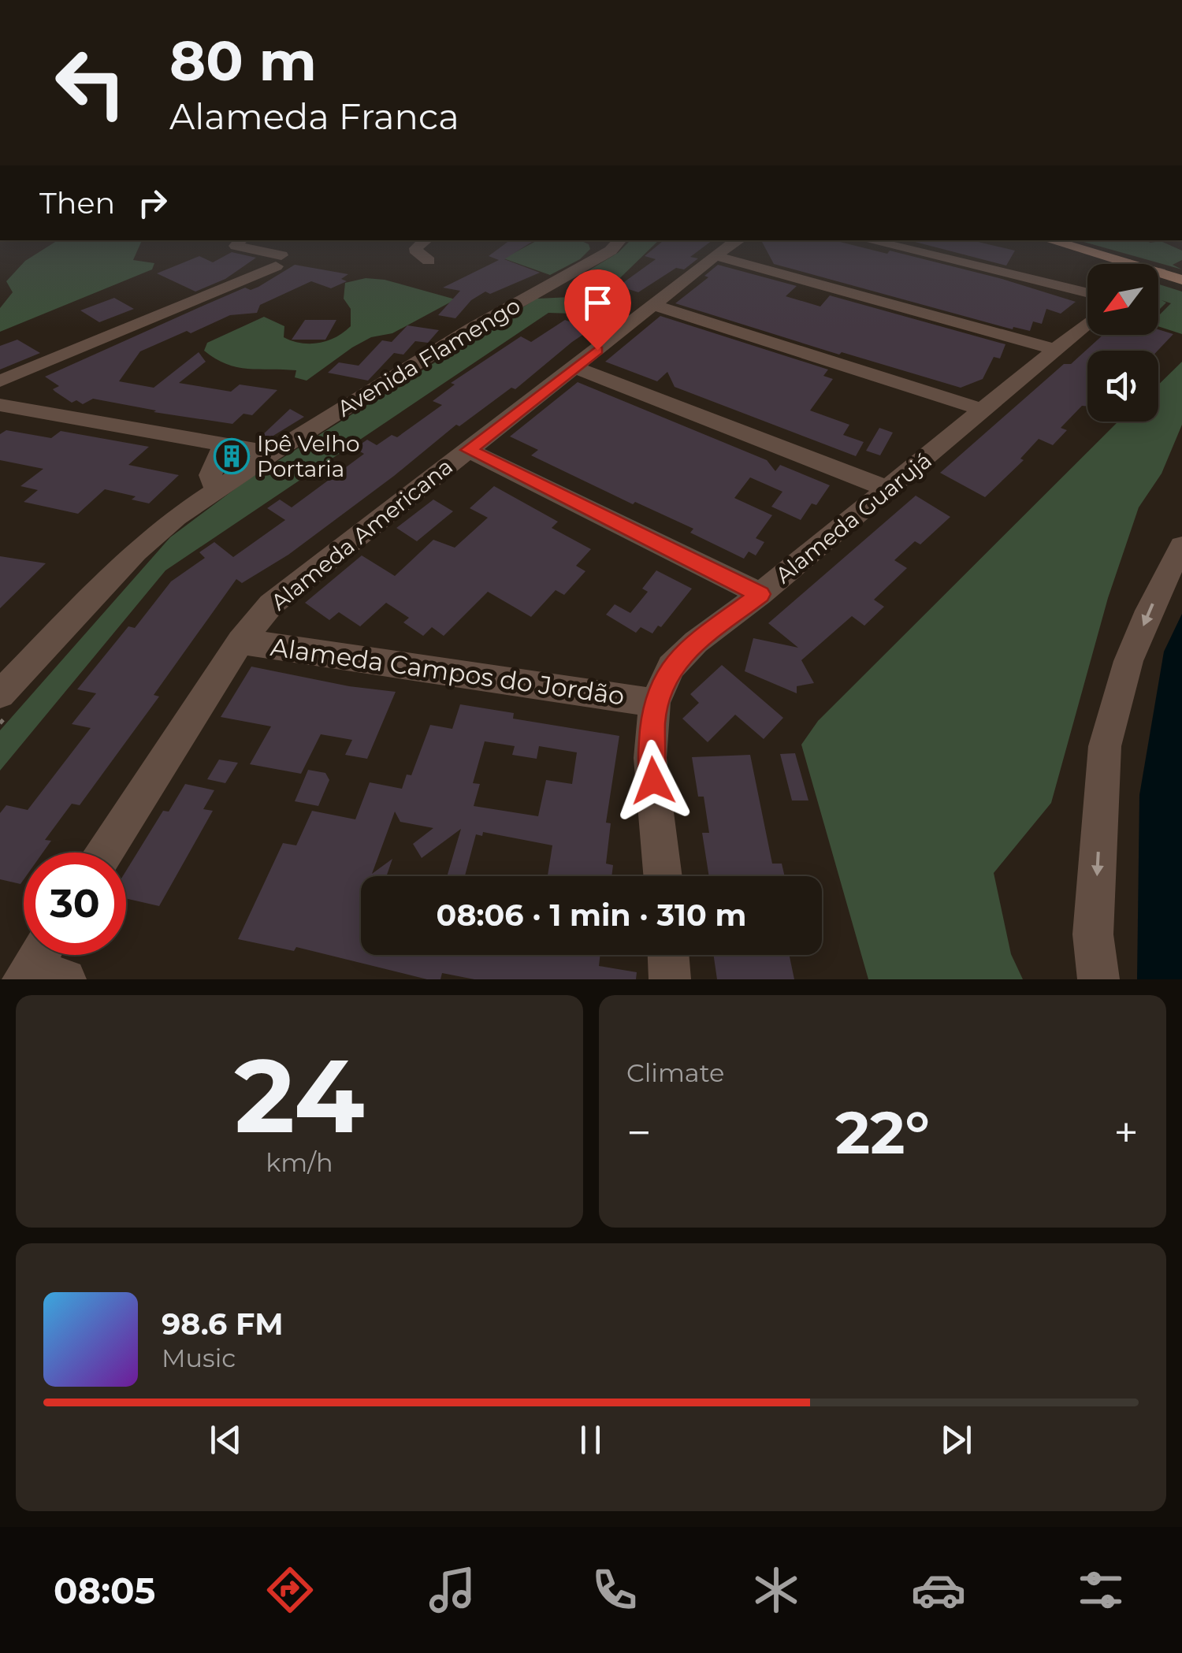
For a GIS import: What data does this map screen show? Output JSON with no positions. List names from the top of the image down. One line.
{"streets":{"street":["Avenida Flamengo","Alameda Guarujá","Alameda Americana","Alameda Campos do Jordão"]},"crossings":[["Alameda Guarujá","Alameda Campos do Jordão"],["Alameda Americana","Alameda Campos do Jordão"]],"places":{"building":["Ipê Velho Portaria"]},"north":"bottom left","page":{"turn":["80 m","Alameda Franca"],"then":"Then","limit":"30","trip":"08:06 · 1 min · 310 m","tile":[["24","km/h"],"Climate"],"heat":["−","22°","+"],"song":["98.6 FM","Music"],"tabs":"08:05"}}
